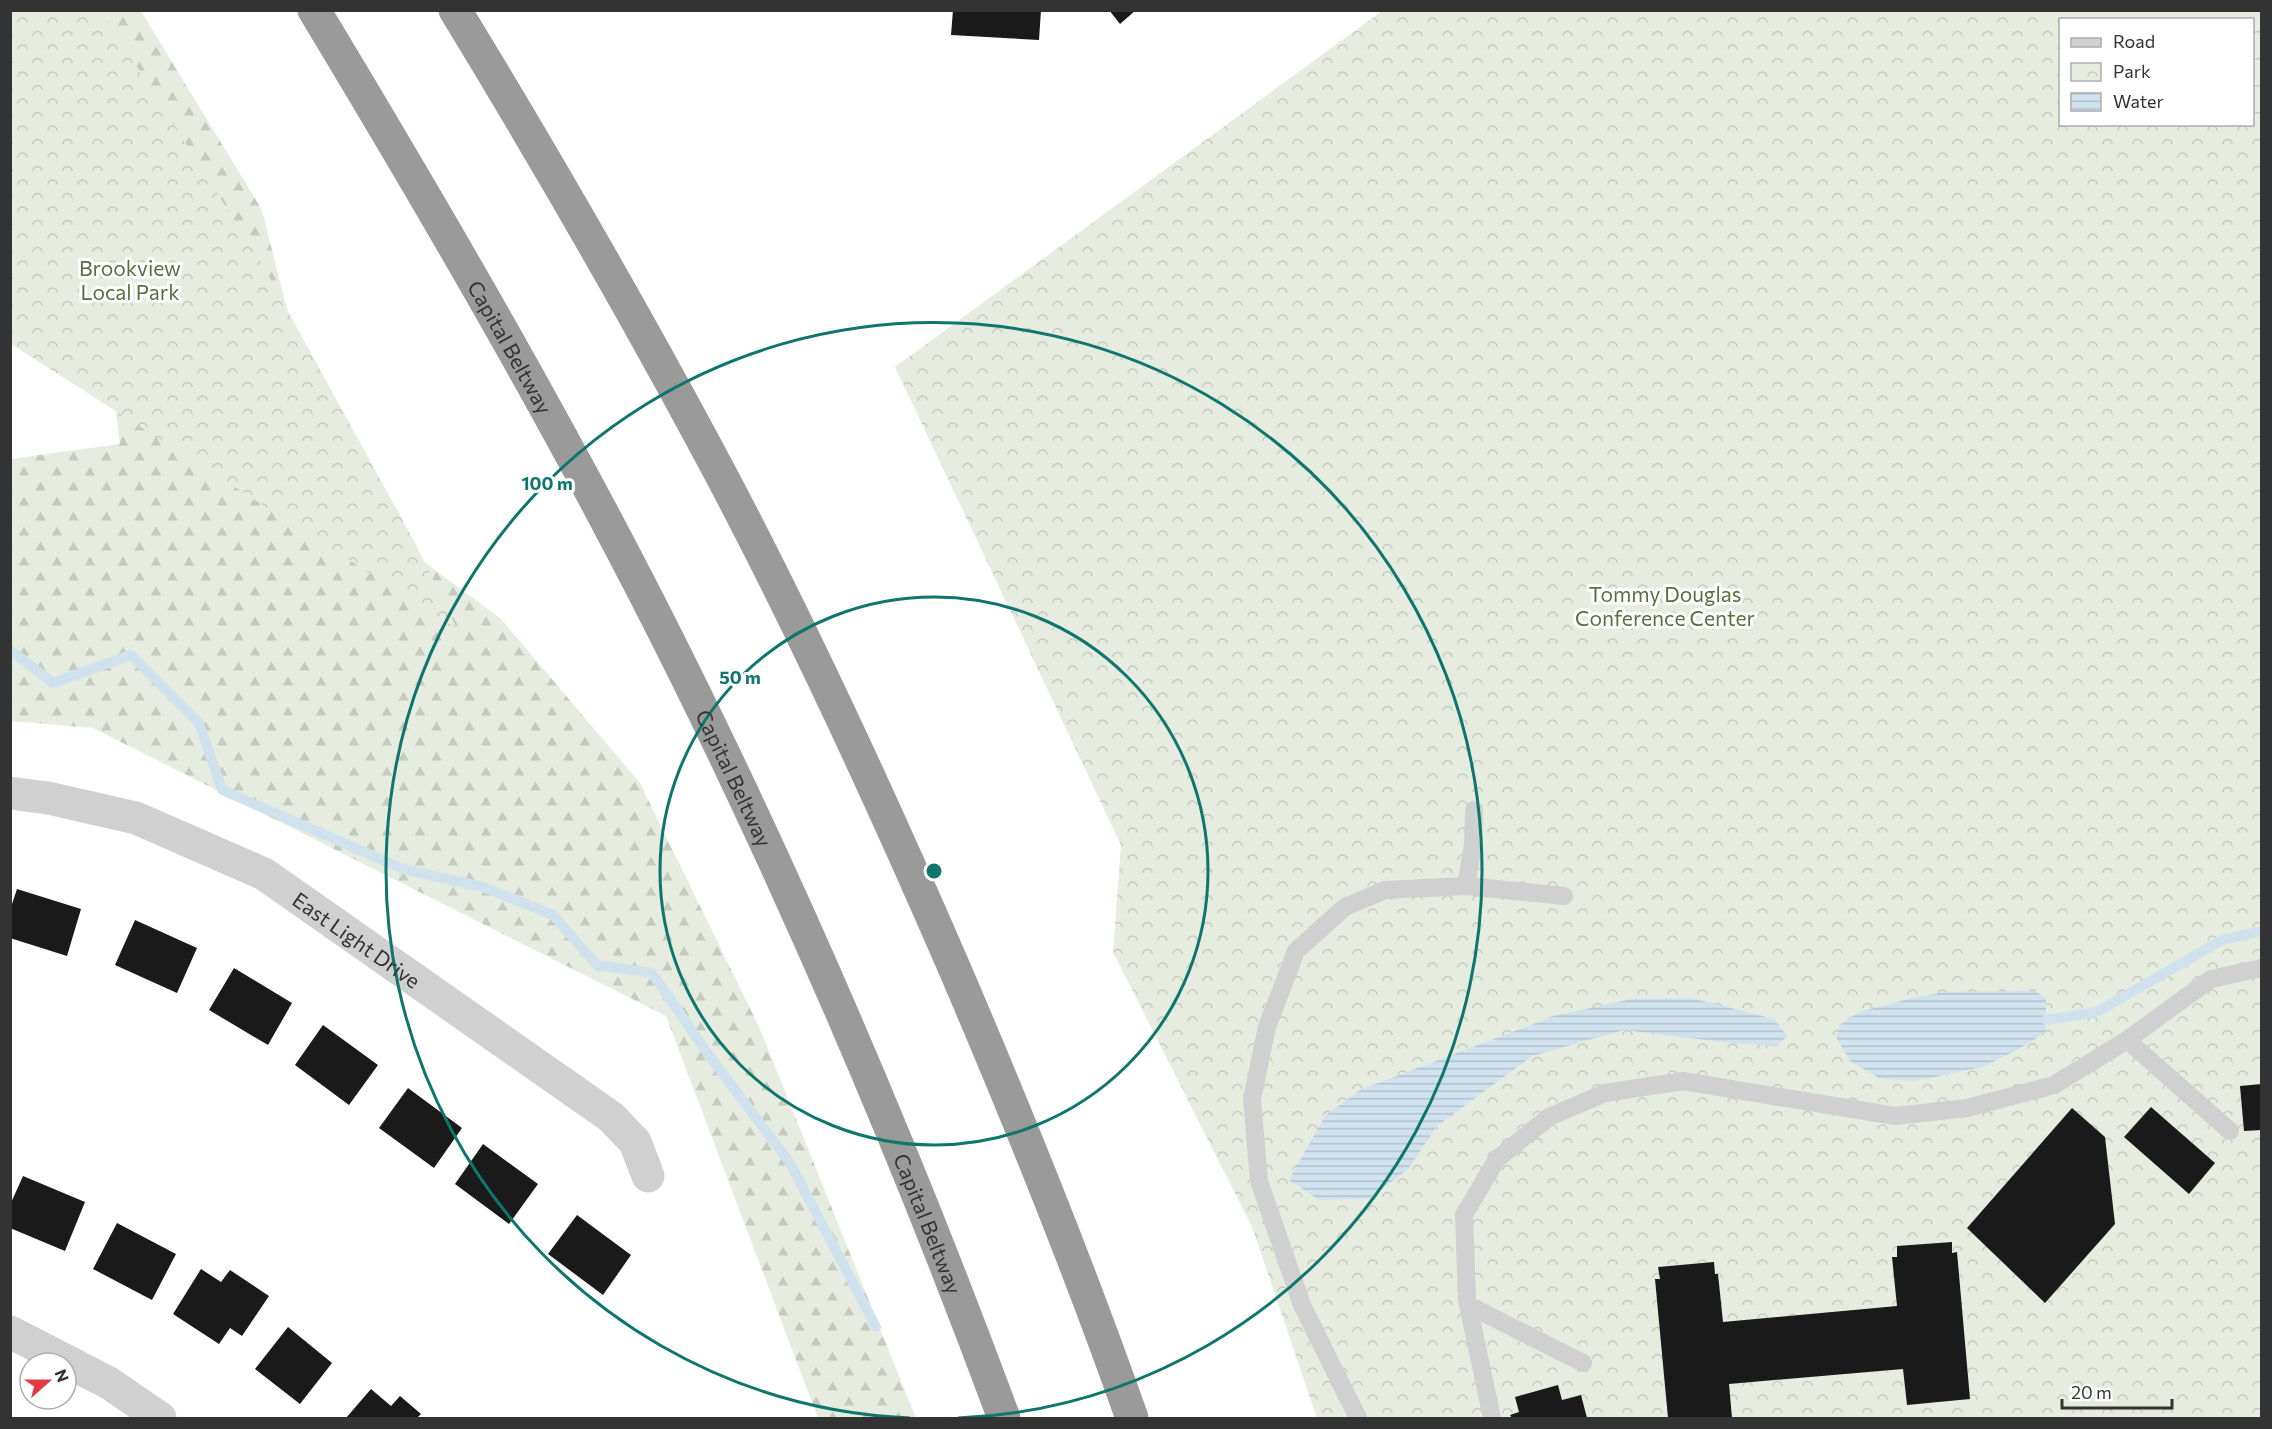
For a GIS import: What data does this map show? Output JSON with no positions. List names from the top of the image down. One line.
{"streets":{"highway":["Capital Beltway"],"street":["East Light Drive"]},"parks":["Brookview Local Park","Tommy Douglas Conference Center"],"legend":["Road","Park","Water"],"scale_bar":"20 m","north":"right","rings":["100 m","50 m"]}
